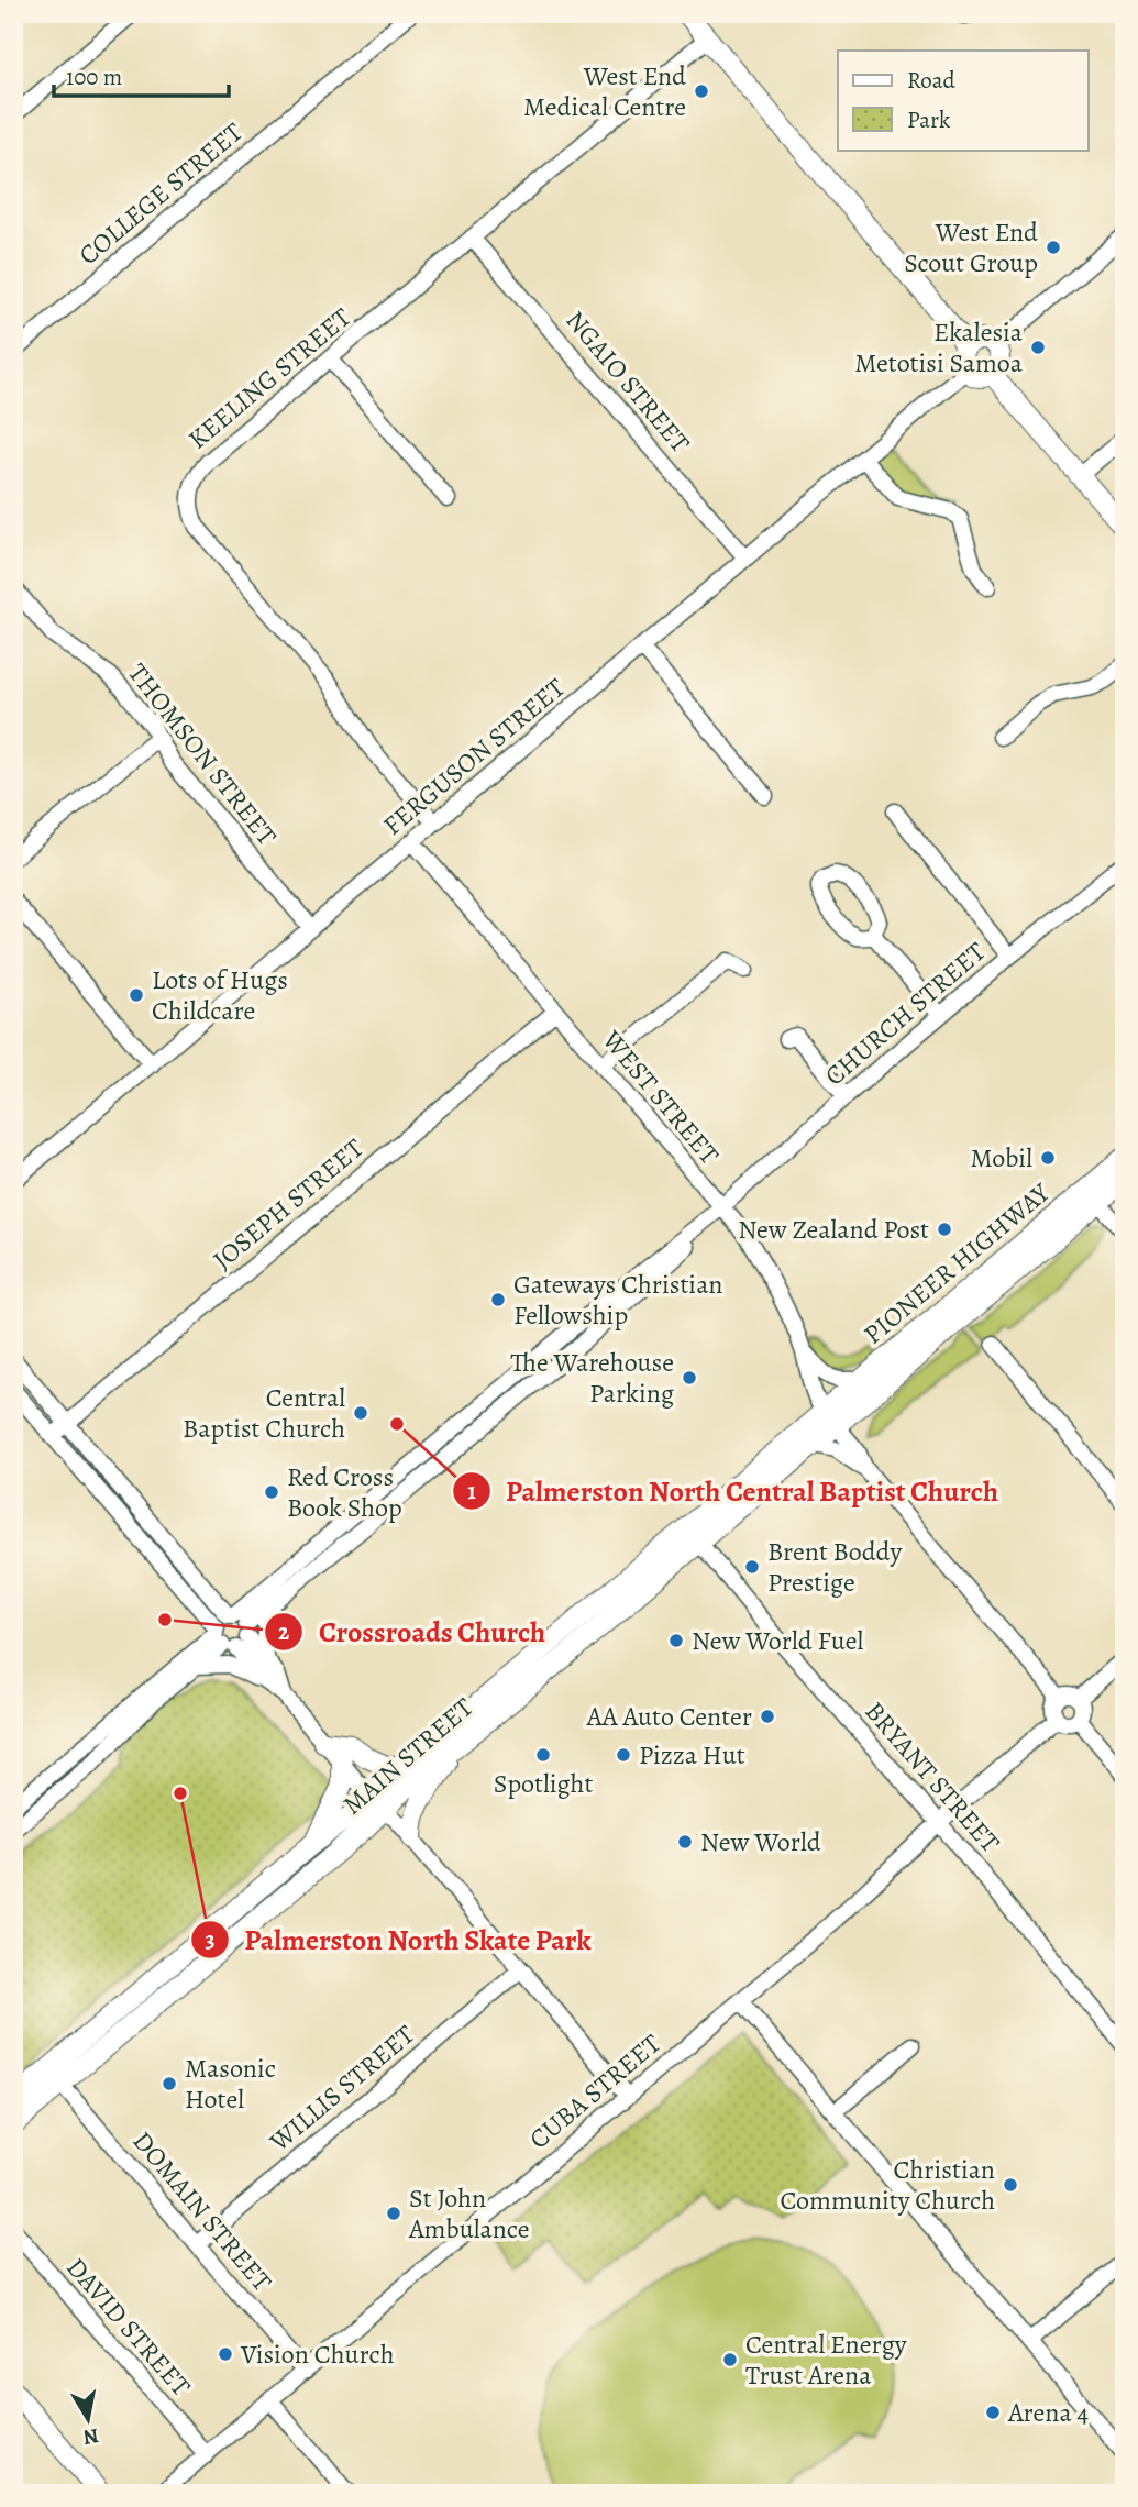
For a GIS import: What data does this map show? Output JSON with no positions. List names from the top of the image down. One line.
{"streets":{"main road":["PIONEER HIGHWAY","MAIN STREET"],"street":["COLLEGE STREET","KEELING STREET","NGAIO STREET","THOMSON STREET","FERGUSON STREET","CHURCH STREET","WEST STREET","JOSEPH STREET","BRYANT STREET","WILLIS STREET","CUBA STREET","DOMAIN STREET","DAVID STREET"]},"crossings":[["KEELING STREET","NGAIO STREET"],["KEELING STREET","FERGUSON STREET"],["NGAIO STREET","FERGUSON STREET"],["THOMSON STREET","FERGUSON STREET"],["FERGUSON STREET","WEST STREET"],["CHURCH STREET","WEST STREET"],["WEST STREET","JOSEPH STREET"],["WEST STREET","PIONEER HIGHWAY"],["WEST STREET","MAIN STREET"],["PIONEER HIGHWAY","MAIN STREET"],["MAIN STREET","BRYANT STREET"],["MAIN STREET","DOMAIN STREET"],["BRYANT STREET","CUBA STREET"],["WILLIS STREET","DOMAIN STREET"],["CUBA STREET","DOMAIN STREET"],["CUBA STREET","DAVID STREET"]],"places":["West End Medical Centre","West End Scout Group","Ekalesia Metotisi Samoa","Lots of Hugs Childcare","Mobil","New Zealand Post","Gateways Christian Fellowship","The Warehouse Parking","Central Baptist Church","Palmerston North Central Baptist Church","Red Cross Book Shop","Brent Boddy Prestige","Crossroads Church","New World Fuel","AA Auto Center","Spotlight","Pizza Hut","Palmerston North Skate Park","New World","Masonic Hotel","Christian Community Church","St John Ambulance","Vision Church","Central Energy Trust Arena","Arena 4"],"legend":["Road","Park"],"scale_bar":"100 m","north":"bottom"}
